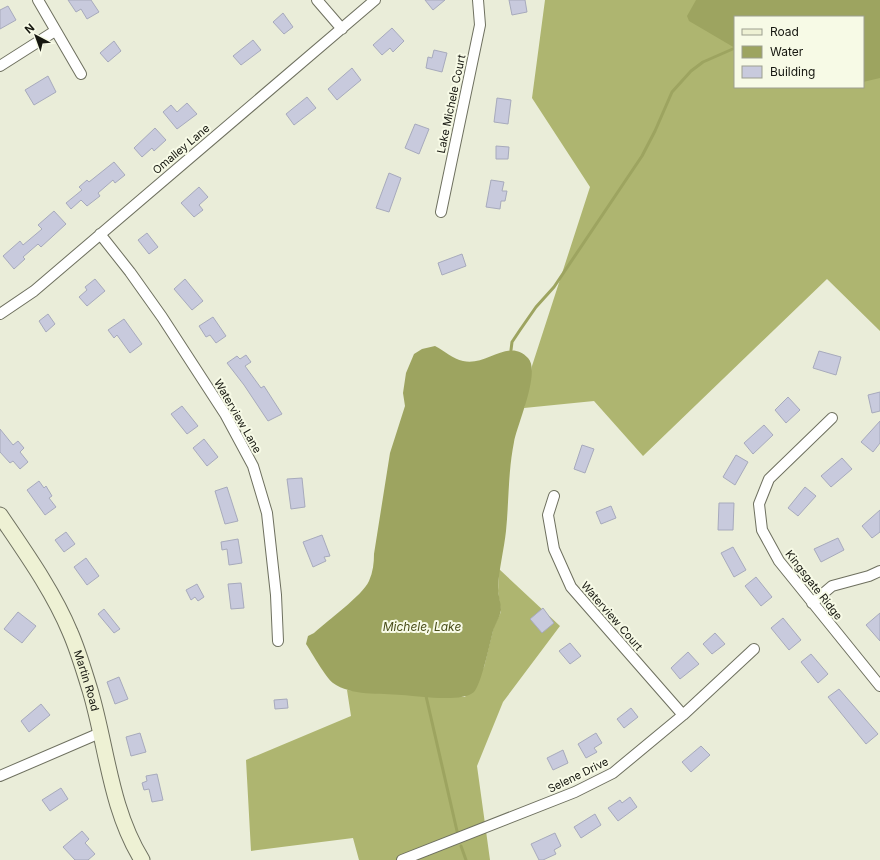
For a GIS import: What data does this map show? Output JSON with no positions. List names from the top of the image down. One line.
{"streets":{"street":["Lake Michele Court","Omalley Lane","Waterview Lane","Kingsgate Ridge","Waterview Court","Martin Road","Selene Drive"]},"crossings":[["Omalley Lane","Waterview Lane"],["Waterview Court","Selene Drive"]],"water":["Michele, Lake"],"legend":["Road","Water","Building"],"north":"top left"}
